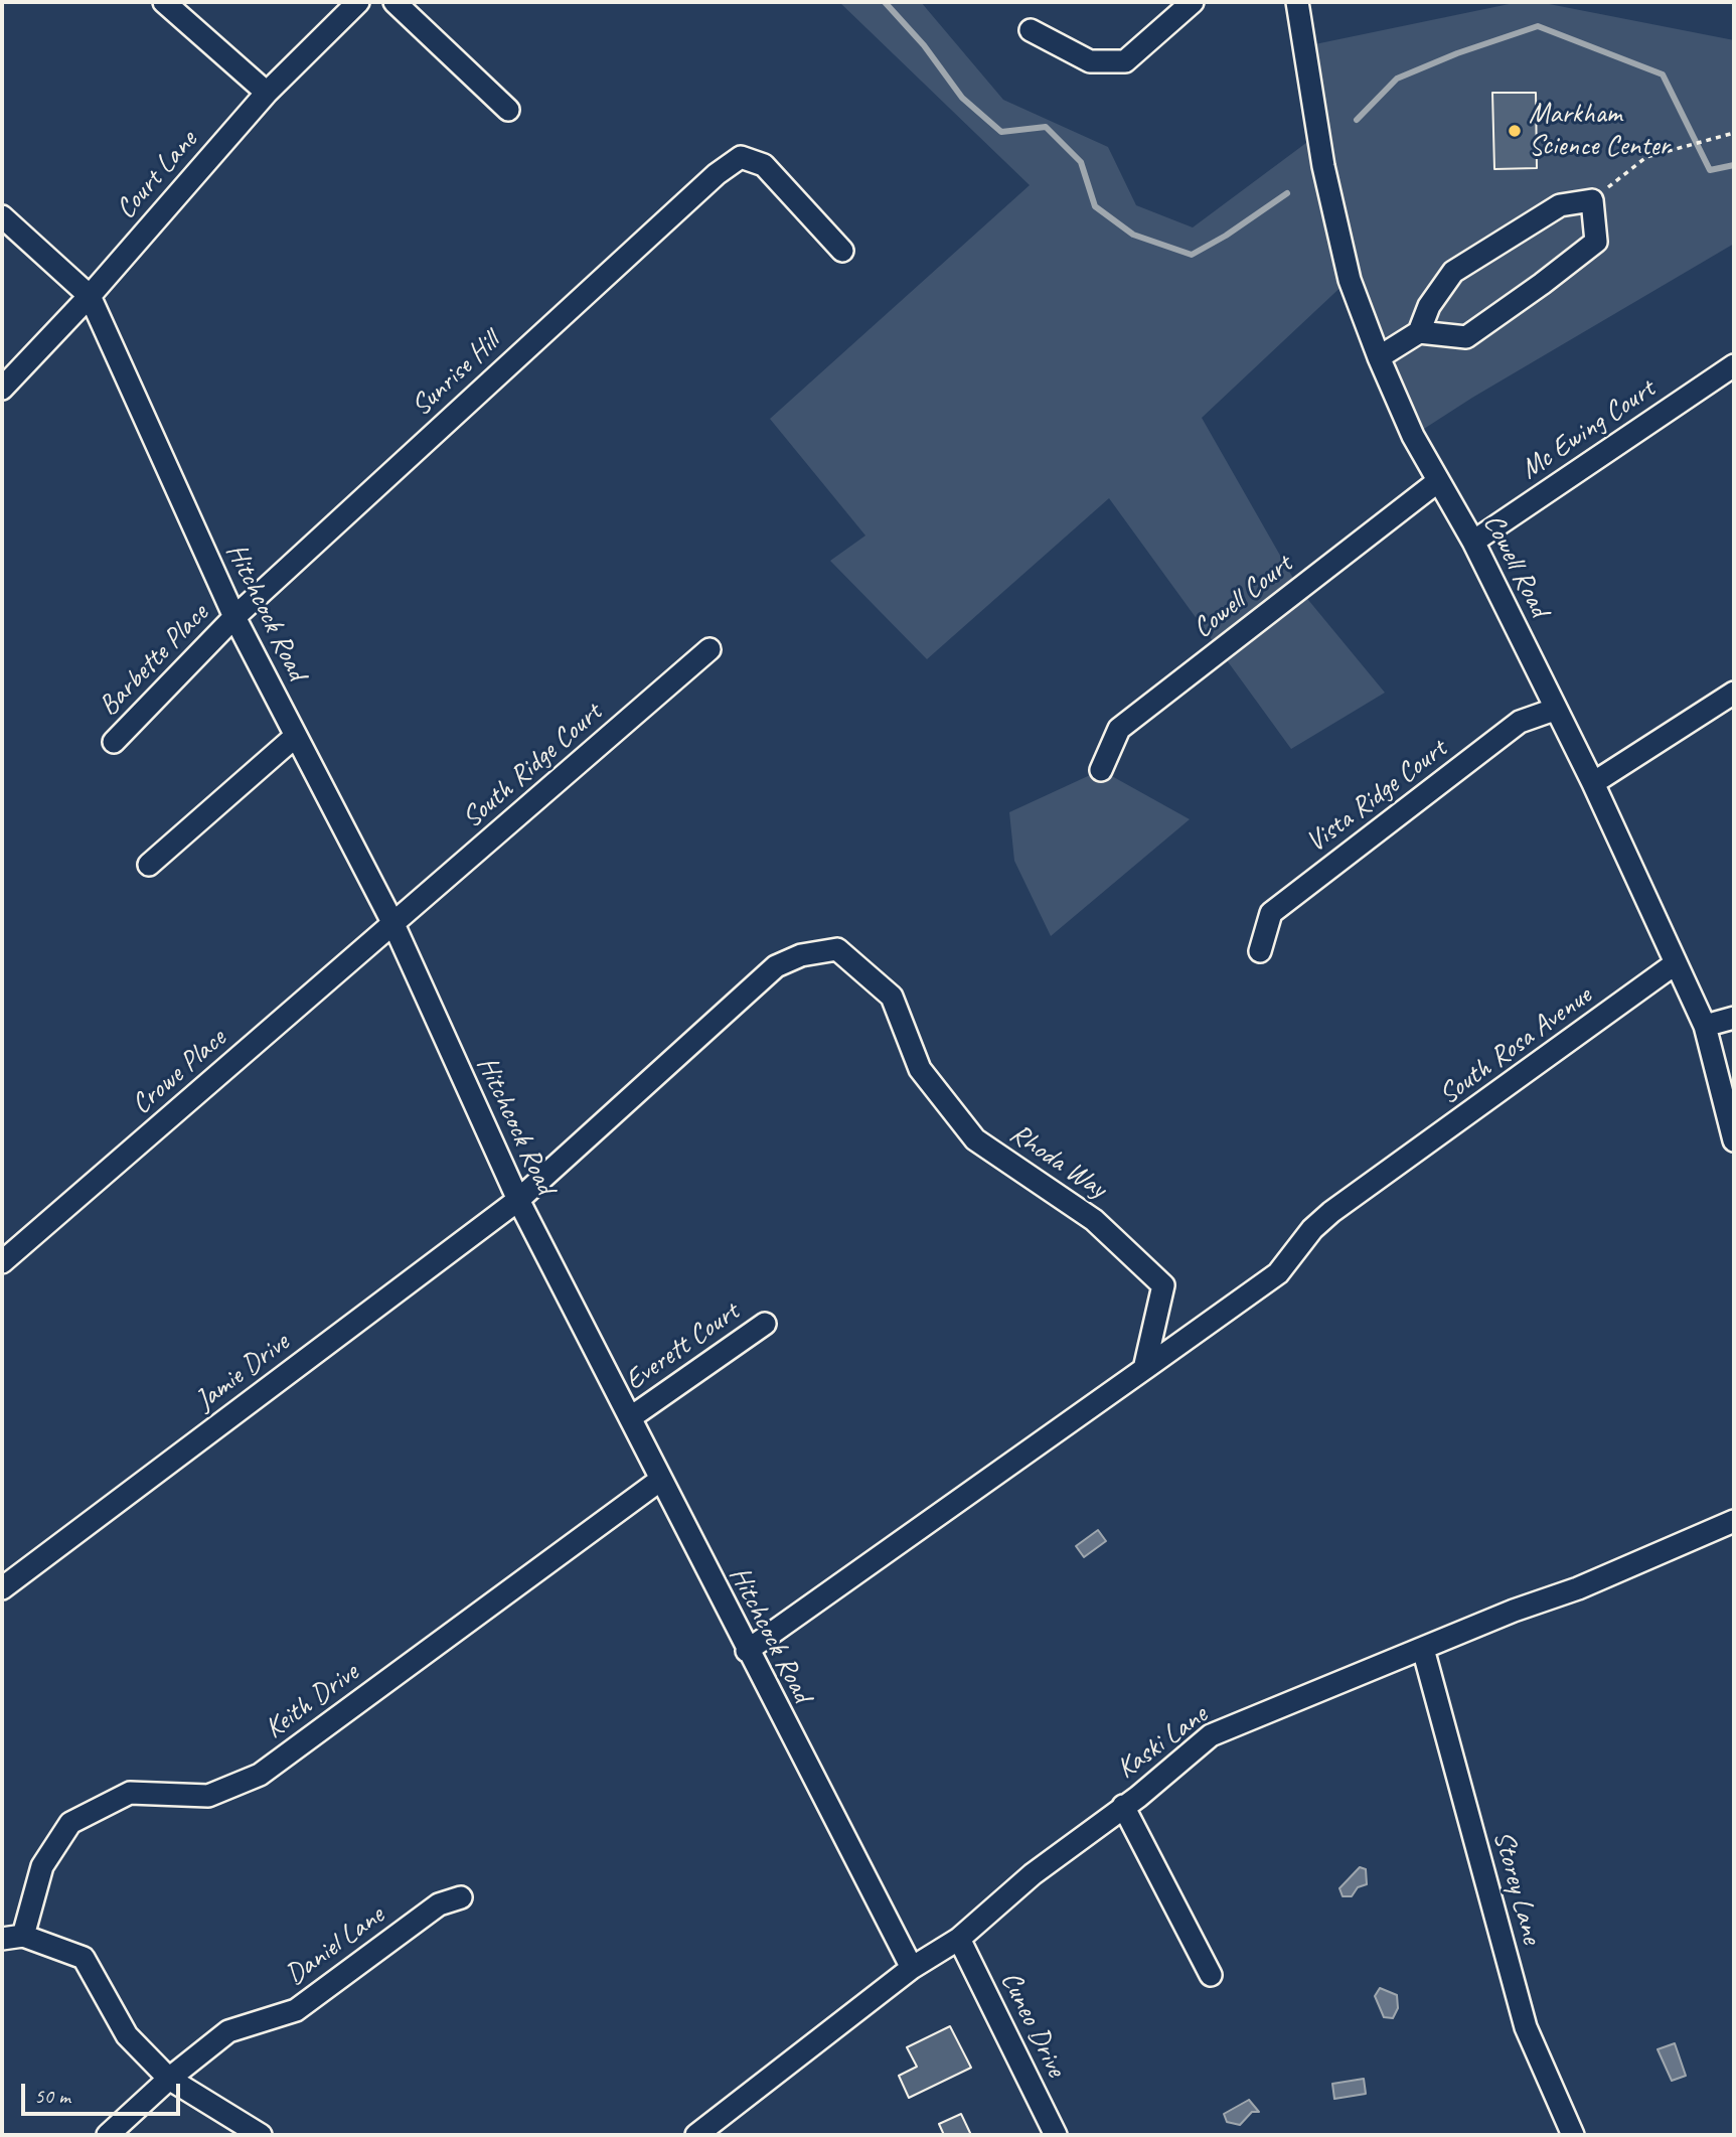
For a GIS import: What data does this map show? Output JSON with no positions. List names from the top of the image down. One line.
{"streets":{"street":["Court Lane","Sunrise Hill","Mc Ewing Court","Cowell Road","Cowell Court","Hitchcock Road","Barbette Place","South Ridge Court","Vista Ridge Court","South Rosa Avenue","Crowe Place","Rhoda Way","Everett Court","Jamie Drive","Keith Drive","Kaski Lane","Storey Lane","Daniel Lane","Cuneo Drive"]},"crossings":[["Court Lane","Hitchcock Road"],["Sunrise Hill","Hitchcock Road"],["Sunrise Hill","Barbette Place"],["Mc Ewing Court","Cowell Road"],["Cowell Road","Cowell Court"],["Cowell Road","Vista Ridge Court"],["Cowell Road","South Rosa Avenue"],["Hitchcock Road","Barbette Place"],["Hitchcock Road","South Ridge Court"],["Hitchcock Road","Crowe Place"],["Hitchcock Road","Rhoda Way"],["Hitchcock Road","Everett Court"],["Hitchcock Road","Jamie Drive"],["Hitchcock Road","Keith Drive"],["Hitchcock Road","Kaski Lane"],["South Ridge Court","Crowe Place"],["South Rosa Avenue","Rhoda Way"],["Rhoda Way","Jamie Drive"],["Kaski Lane","Storey Lane"],["Kaski Lane","Cuneo Drive"]],"places":["Markham Science Center"],"scale_bar":"50 m"}
